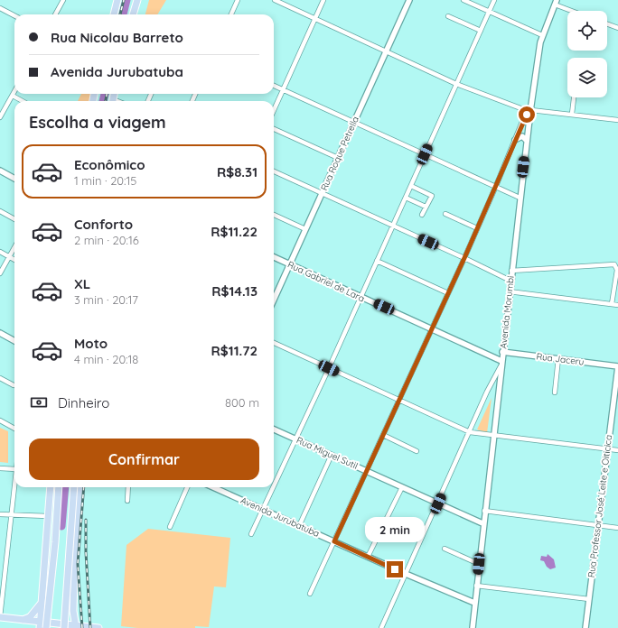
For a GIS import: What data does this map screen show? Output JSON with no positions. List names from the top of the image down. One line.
{"streets":{"street":["Rua Roque Petrella","Rua Gabriel de Lara","Avenida Morumbi","Rua Jaceru","Rua Miguel Sutil","Rua Professor José Leite e Oiticica","Avenida Jurubatuba"]},"crossings":[["Rua Roque Petrella","Rua Gabriel de Lara"],["Rua Gabriel de Lara","Avenida Morumbi"],["Avenida Morumbi","Rua Jaceru"],["Avenida Morumbi","Rua Miguel Sutil"],["Avenida Morumbi","Avenida Jurubatuba"],["Rua Jaceru","Rua Professor José Leite e Oiticica"]],"page":{"banner":["Rua Nicolau Barreto","Avenida Jurubatuba"],"heading":"Escolha a viagem","list":[{"name":"Econômico","note":"1 min · 20:15","value":"R$8.31"},{"name":"Conforto","note":"2 min · 20:16","value":"R$11.22"},{"name":"XL","note":"3 min · 20:17","value":"R$14.13"},{"name":"Moto","note":"4 min · 20:18","value":"R$11.72"}],"pay":["Dinheiro","800 m"],"buttons":"Confirmar","bubble":"2 min"}}
